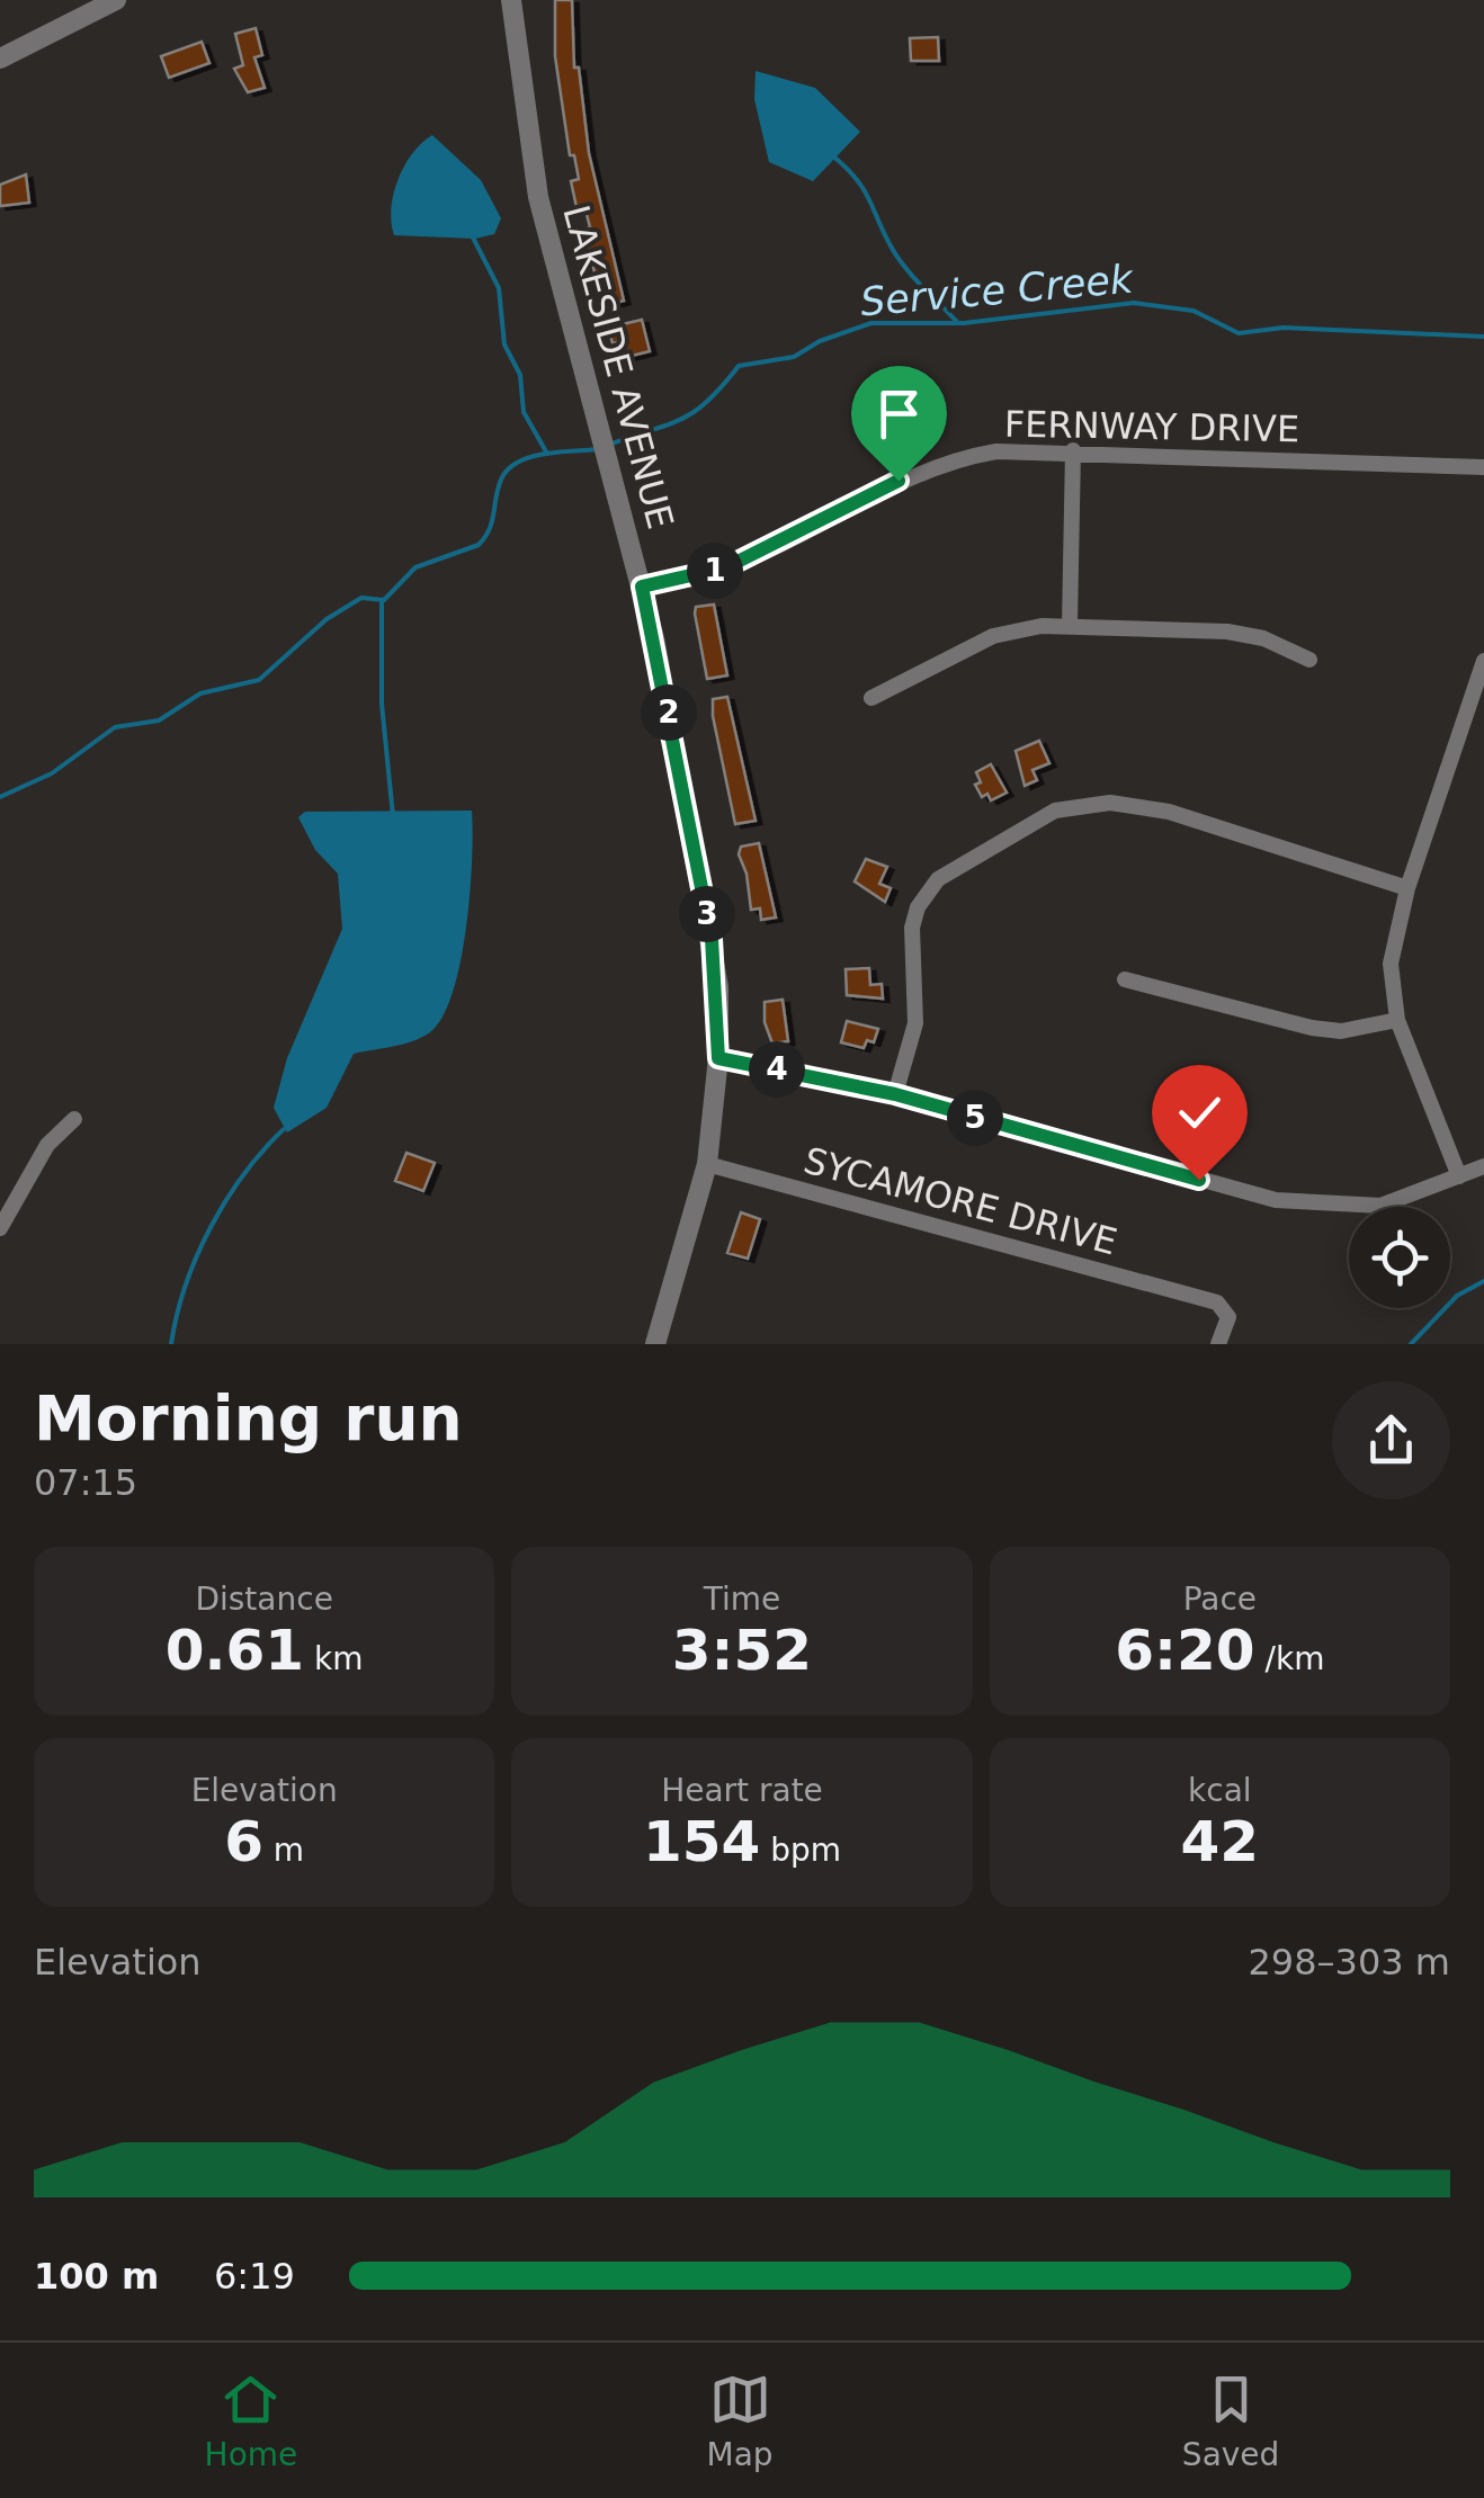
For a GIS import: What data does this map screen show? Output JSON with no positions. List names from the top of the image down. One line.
{"streets":{"street":["LAKESIDE AVENUE","FERNWAY DRIVE","SYCAMORE DRIVE"]},"crossings":[["LAKESIDE AVENUE","FERNWAY DRIVE"],["LAKESIDE AVENUE","SYCAMORE DRIVE"]],"water":["Service Creek"],"page":{"pins":["1","2","3","4","5"],"heading":["Morning run","07:15"],"stats":[["Distance","0.61 km"],["Time","3:52"],["Pace","6:20 /km"],["Elevation","6 m"],["Heart rate","154 bpm"],["kcal","42"]],"chart":["Elevation","298–303 m"],"list":[{"name":"100 m","note":"6:19"}],"tabs":["Home","Map","Saved"]}}
